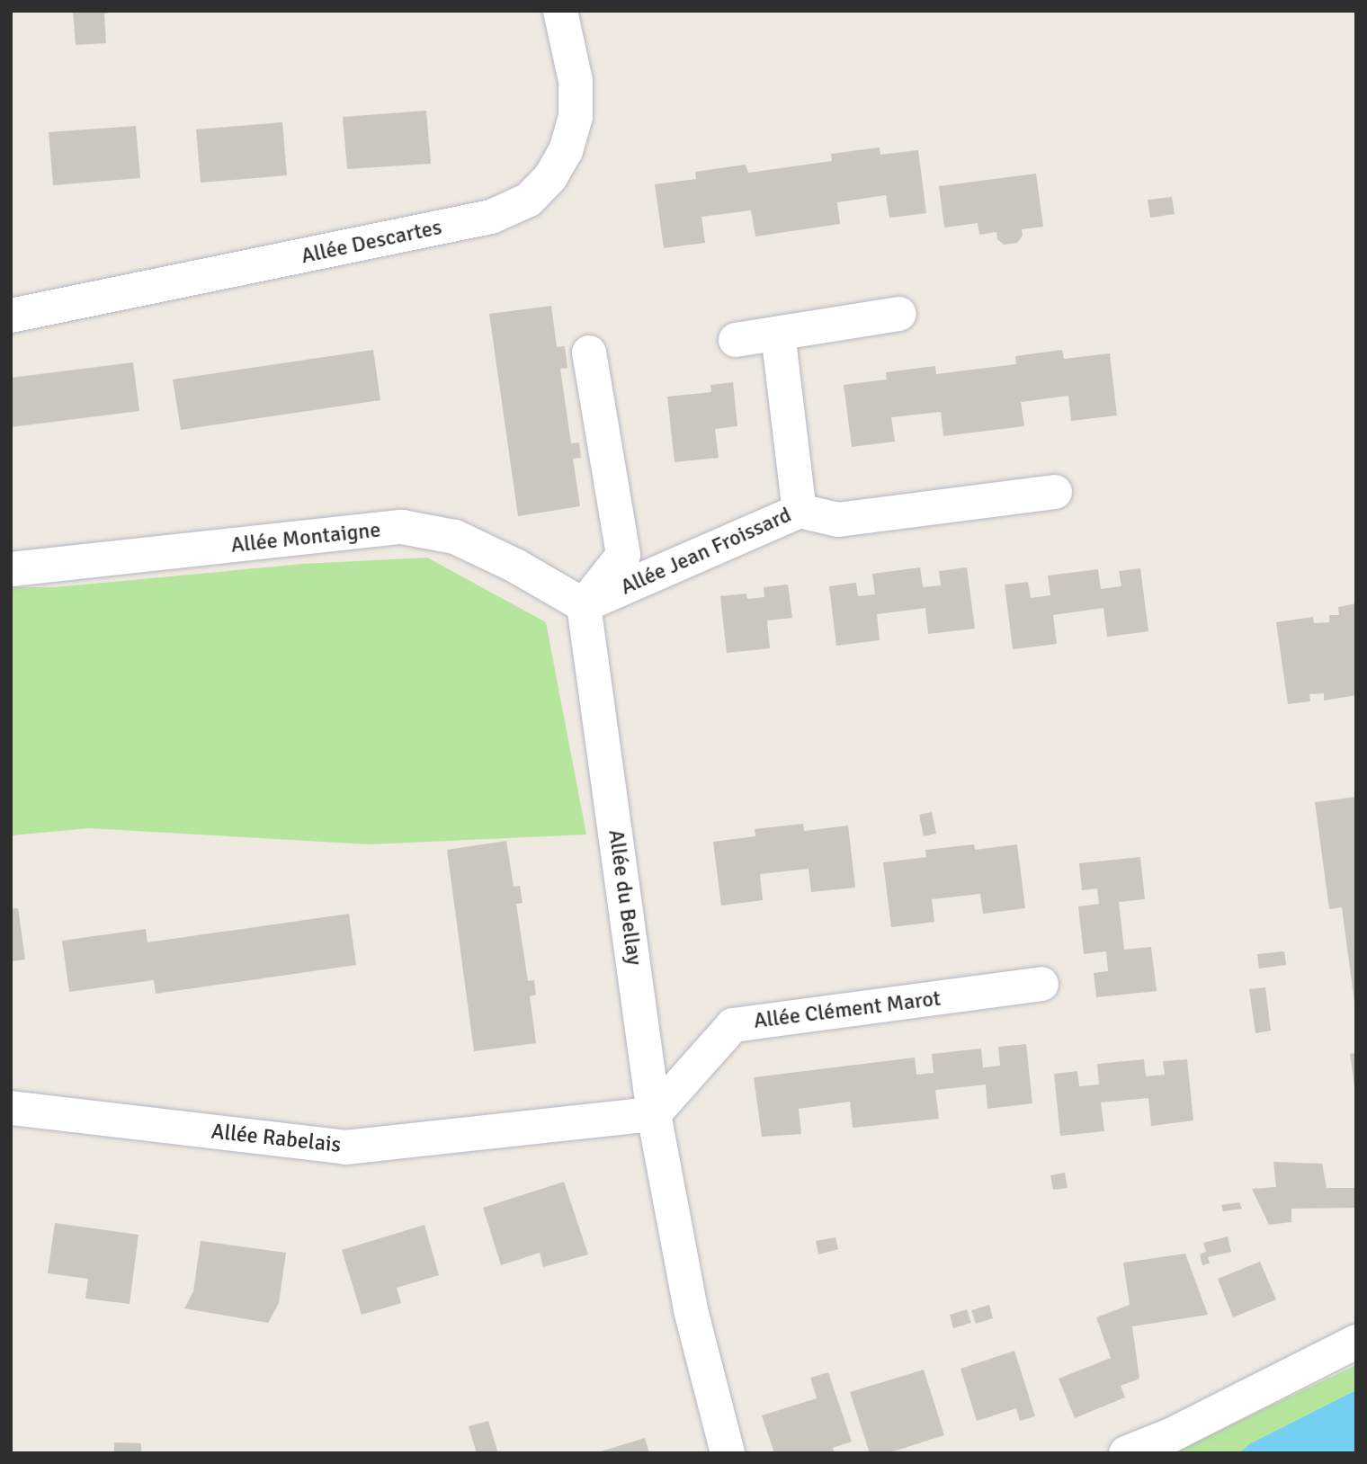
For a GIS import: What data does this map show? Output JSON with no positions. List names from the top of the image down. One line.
{"streets":{"street":["Allée Descartes","Allée Montaigne","Allée Jean Froissard","Allée du Bellay","Allée Clément Marot","Allée Rabelais"]},"crossings":[["Allée Montaigne","Allée Jean Froissard"],["Allée Montaigne","Allée du Bellay"],["Allée Jean Froissard","Allée du Bellay"],["Allée du Bellay","Allée Clément Marot"],["Allée du Bellay","Allée Rabelais"],["Allée Clément Marot","Allée Rabelais"]]}
